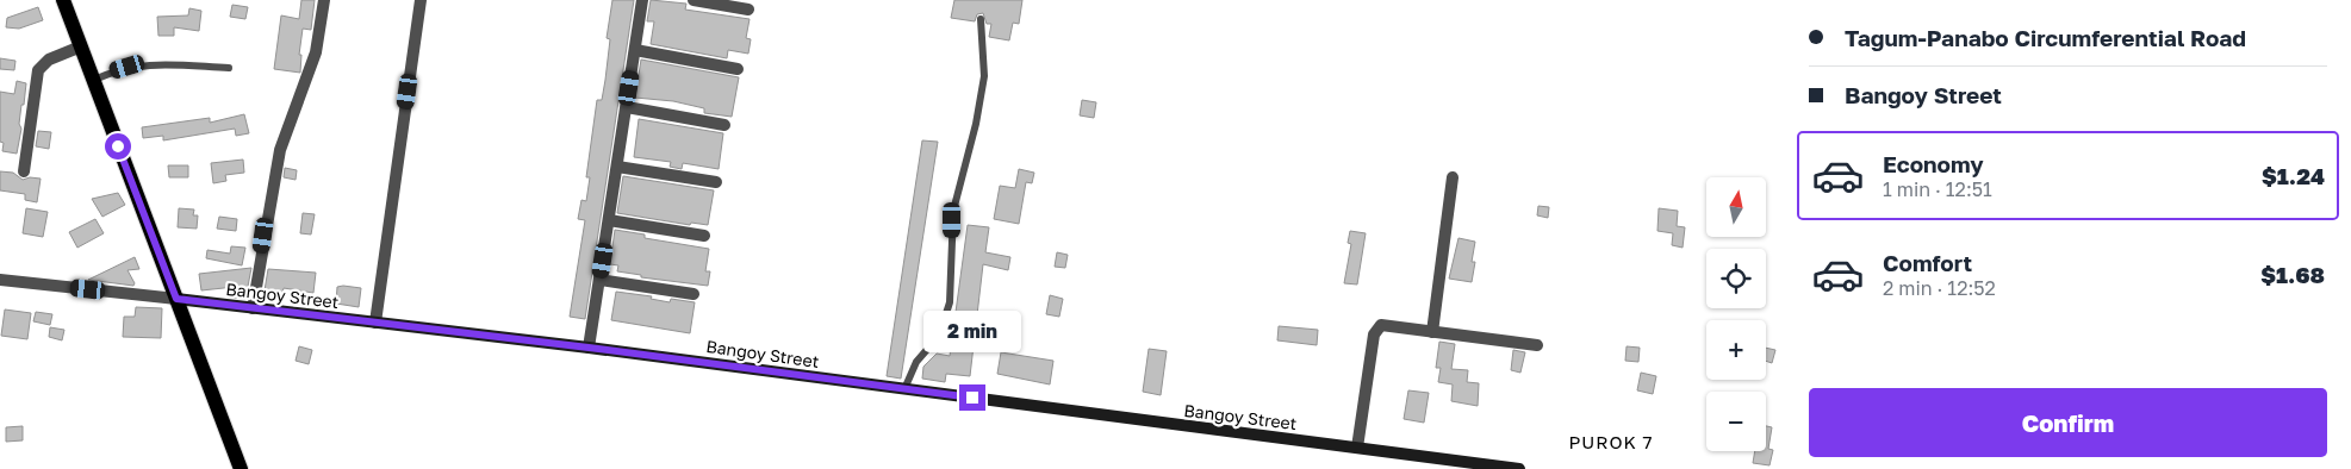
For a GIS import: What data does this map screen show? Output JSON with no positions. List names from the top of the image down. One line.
{"streets":{"main road":["Bangoy Street"]},"districts":["PUROK 7"],"north":"top","page":{"banner":["Tagum-Panabo Circumferential Road","Bangoy Street"],"list":[{"name":"Economy","note":"1 min · 12:51","value":"$1.24"},{"name":"Comfort","note":"2 min · 12:52","value":"$1.68"}],"map_buttons":["+","−"],"bubble":"2 min","buttons":"Confirm"}}
